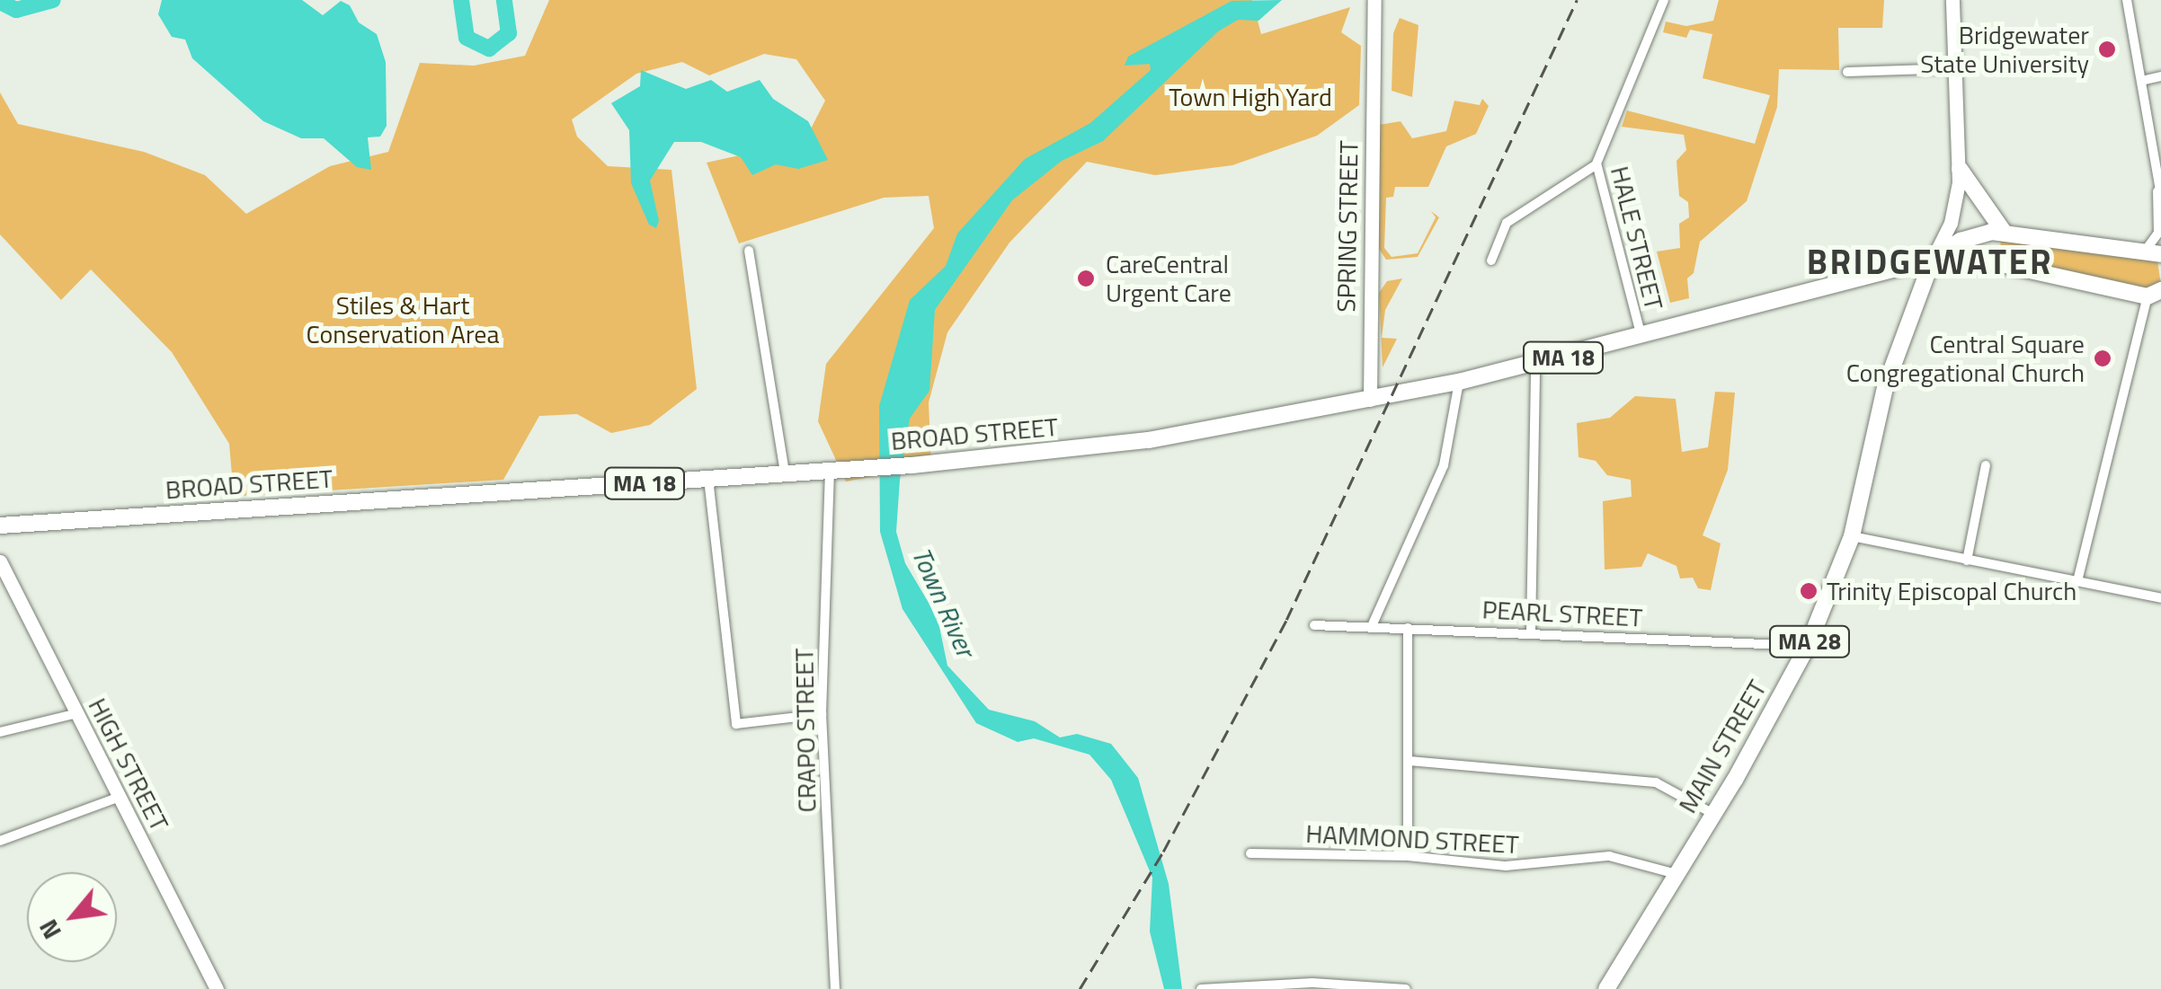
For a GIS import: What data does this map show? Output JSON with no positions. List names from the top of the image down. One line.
{"streets":{"main road":["MA 18","BROAD STREET","MA 28","MAIN STREET"],"street":["SPRING STREET","HALE STREET","PEARL STREET","CRAPO STREET","HIGH STREET","HAMMOND STREET"]},"crossings":[["SPRING STREET","BROAD STREET"],["HALE STREET","BROAD STREET"],["MA 18","BROAD STREET"],["MA 18","MAIN STREET"],["BROAD STREET","CRAPO STREET"],["BROAD STREET","MAIN STREET"],["PEARL STREET","MAIN STREET"],["MAIN STREET","HAMMOND STREET"]],"districts":["BRIDGEWATER"],"water":["Town River"],"parks":["Town High Yard","Stiles & Hart Conservation Area"],"places":["Bridgewater State University","CareCentral Urgent Care","Central Square Congregational Church","Trinity Episcopal Church"],"north":"bottom left"}
